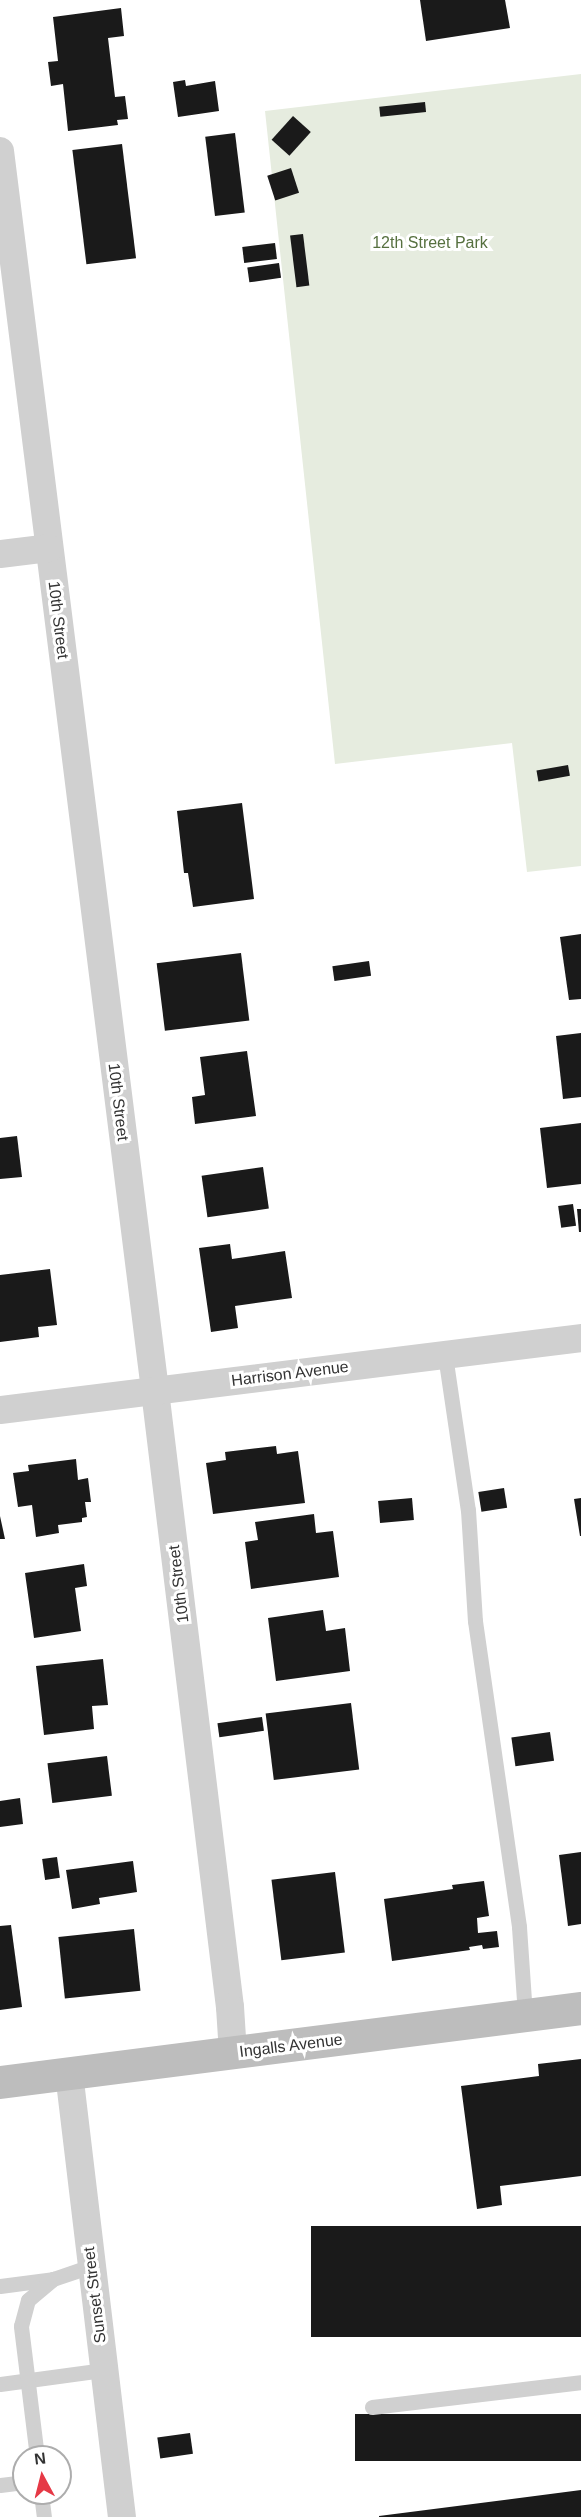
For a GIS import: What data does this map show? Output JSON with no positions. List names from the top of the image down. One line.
{"streets":{"main road":["Ingalls Avenue"],"street":["10th Street","Harrison Avenue","Sunset Street"]},"crossings":[["10th Street","Harrison Avenue"],["10th Street","Ingalls Avenue"],["Ingalls Avenue","Sunset Street"]],"parks":["12th Street Park"],"north":"top"}
